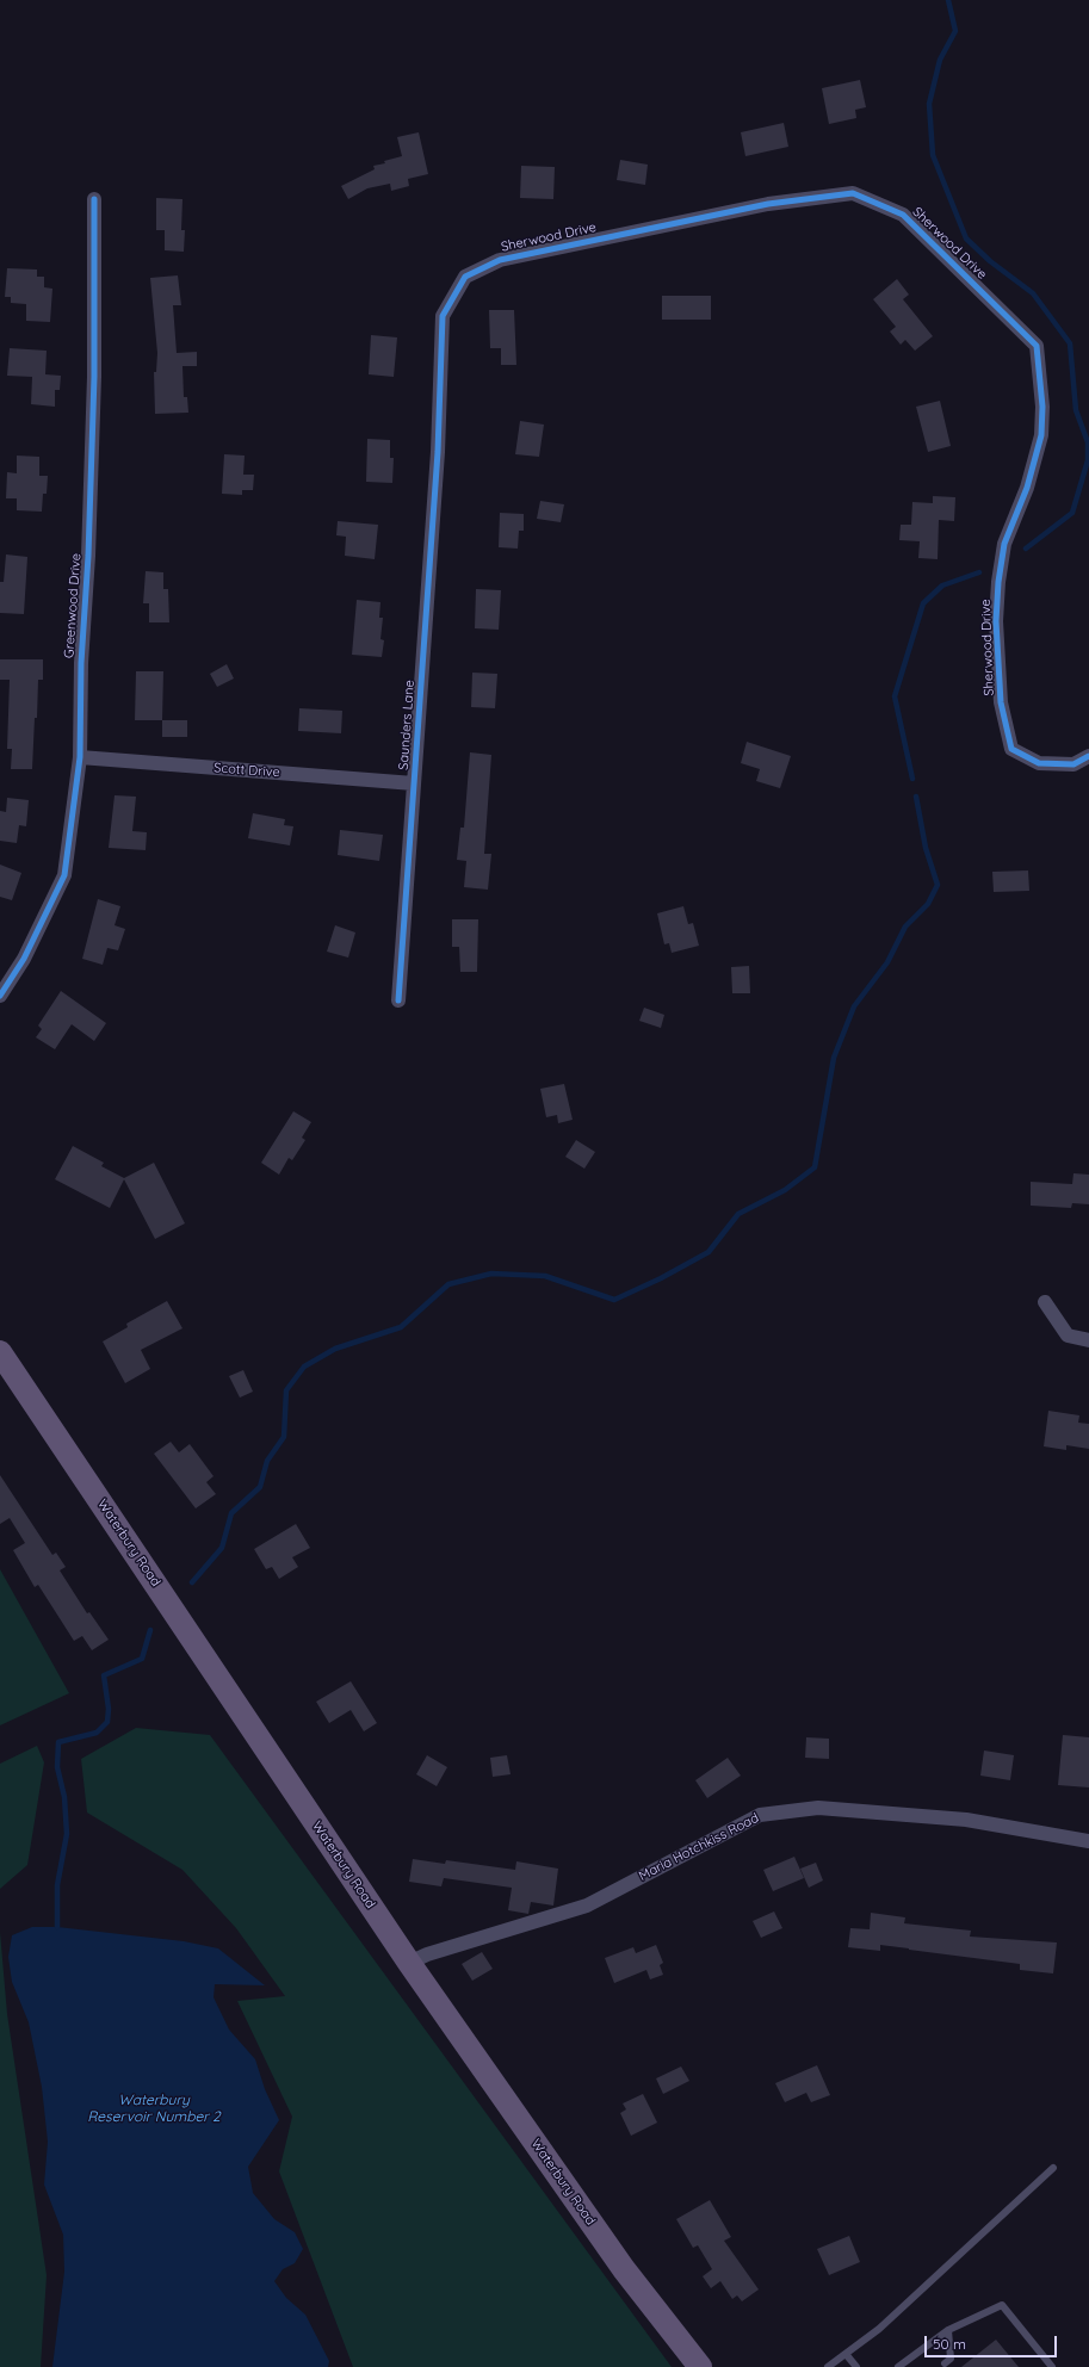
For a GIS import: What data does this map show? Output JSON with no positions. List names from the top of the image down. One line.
{"streets":{"main road":["Waterbury Road"],"street":["Sherwood Drive","Greenwood Drive","Saunders Lane","Scott Drive","Maria Hotchkiss Road"]},"crossings":[["Sherwood Drive","Saunders Lane"],["Greenwood Drive","Scott Drive"],["Saunders Lane","Scott Drive"],["Waterbury Road","Maria Hotchkiss Road"]],"water":["Waterbury Reservoir Number 2"],"scale_bar":"50 m"}
